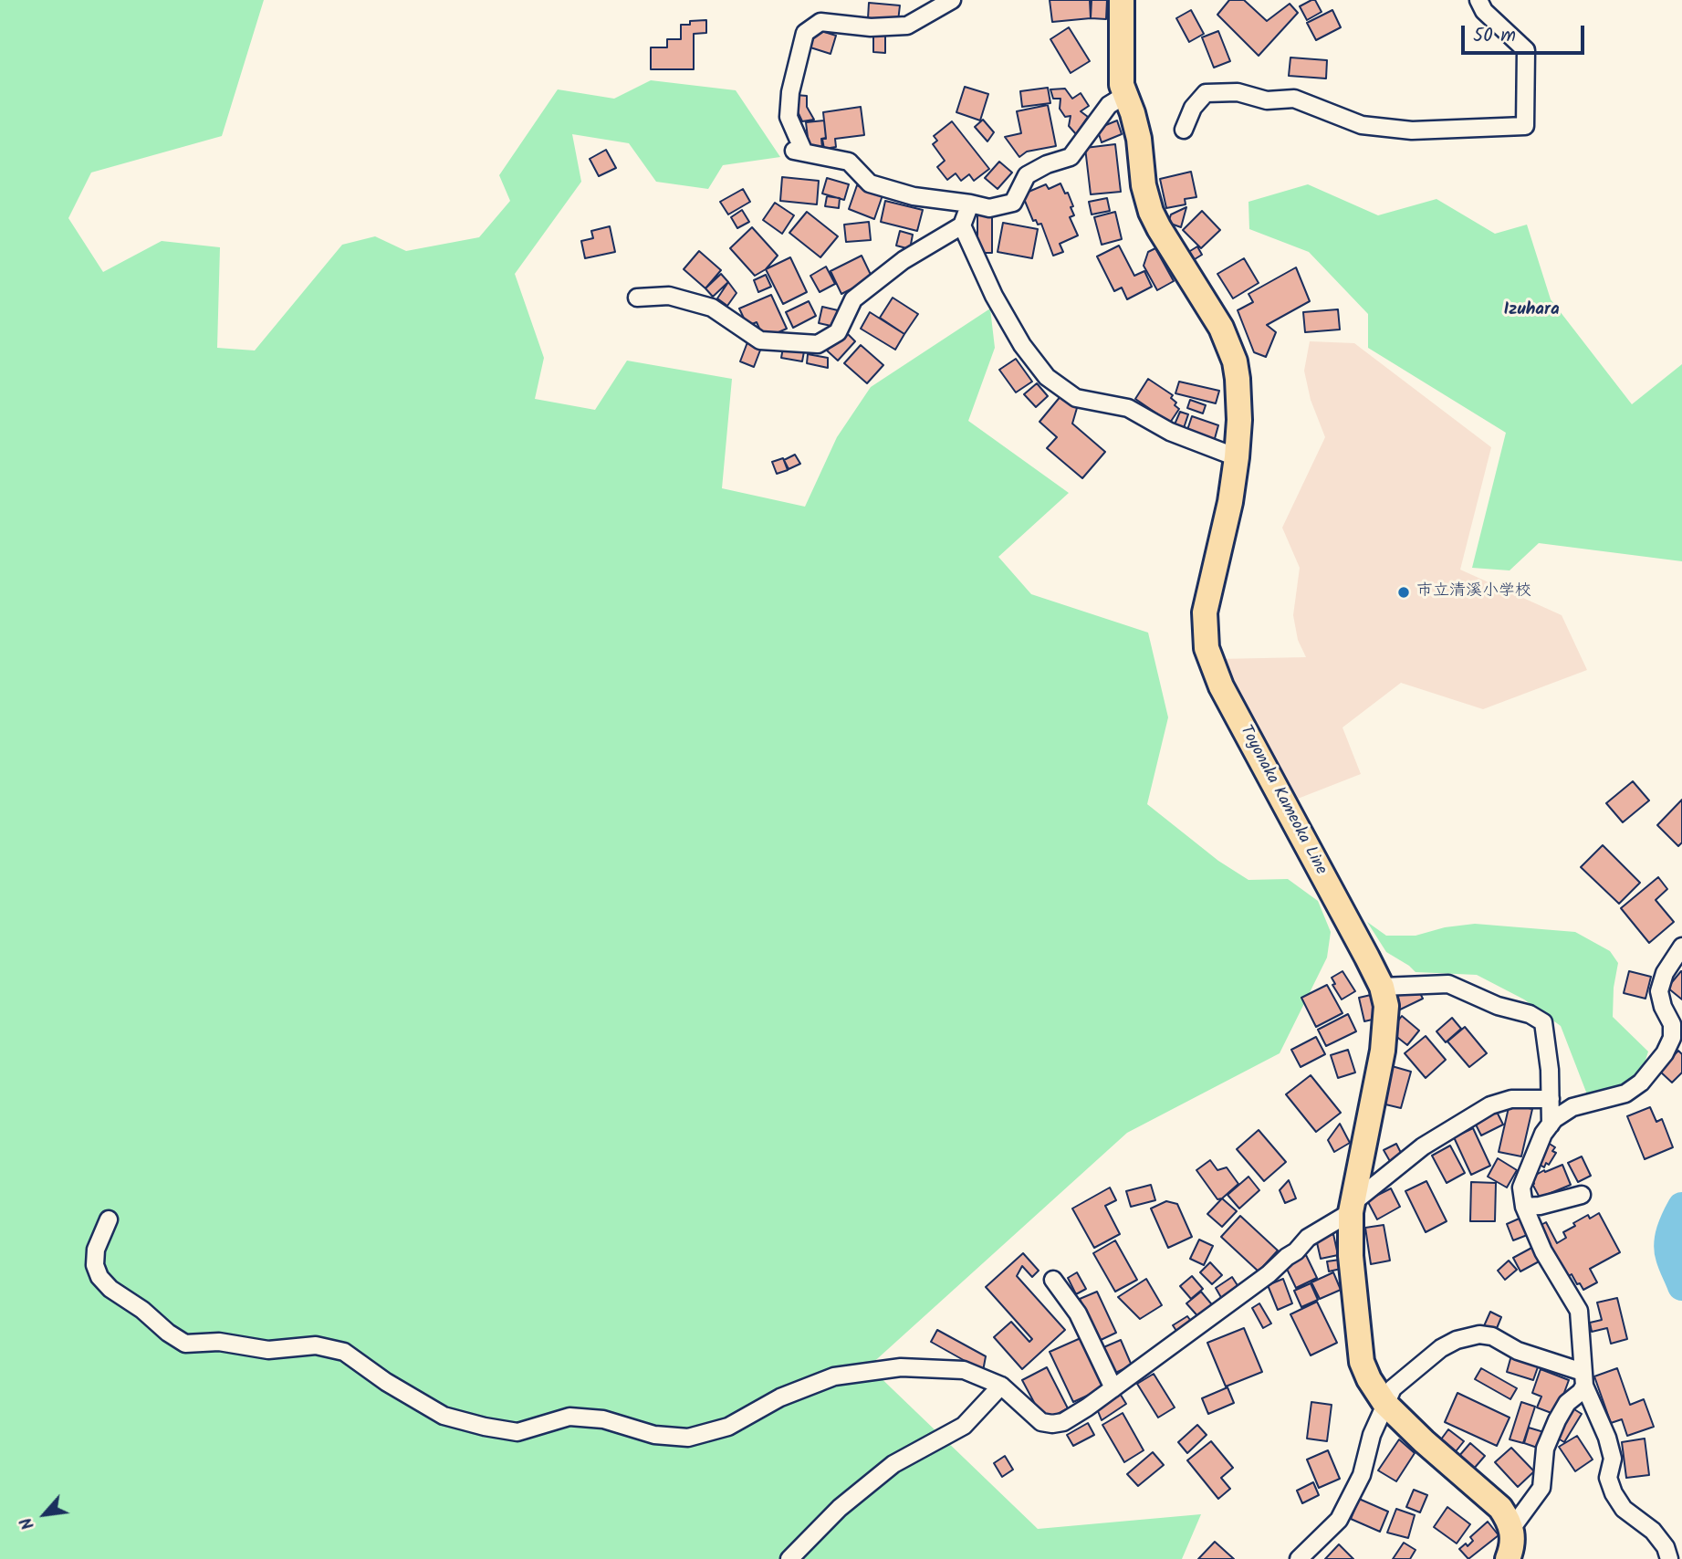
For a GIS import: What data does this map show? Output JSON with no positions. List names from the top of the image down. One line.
{"streets":{"main road":["Toyonaka Kameoka Line"]},"districts":["Izuhara"],"places":["市立清溪小学校"],"scale_bar":"50 m","north":"bottom left"}
